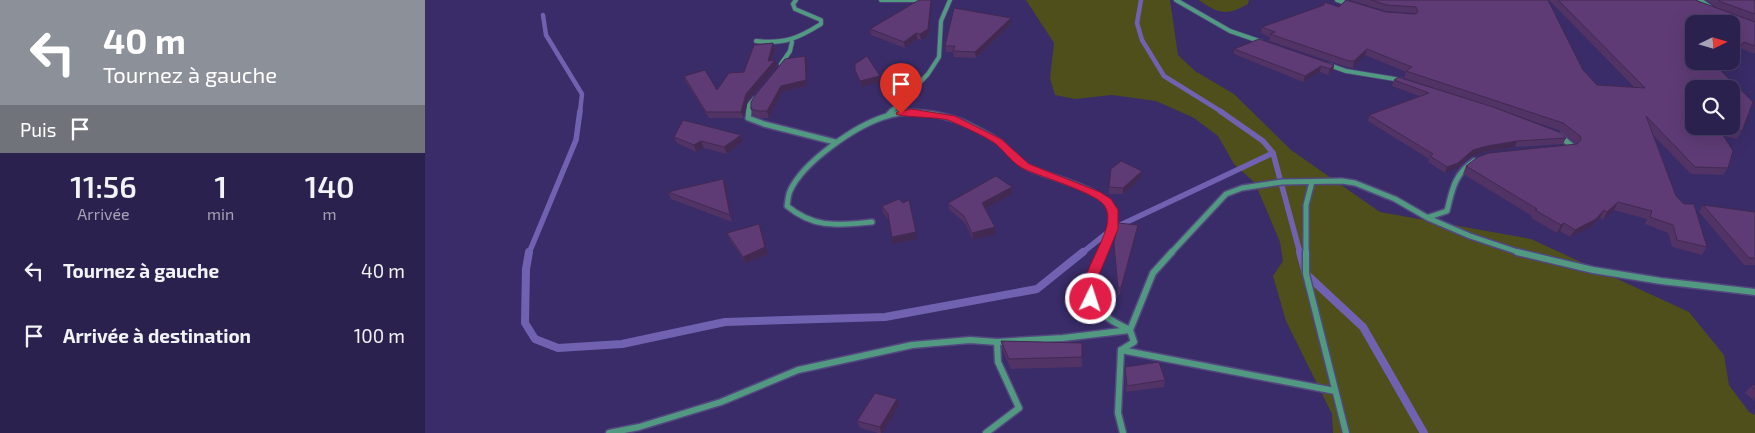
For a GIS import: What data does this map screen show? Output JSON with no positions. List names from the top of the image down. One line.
{"north":"right","page":{"turn":["40 m","Tournez à gauche"],"then":"Puis","eta":["11:56","Arrivée","1","min","140","m"],"list":[{"name":"Tournez à gauche","value":"40 m"},{"name":"Arrivée à destination","value":"100 m"}]}}
